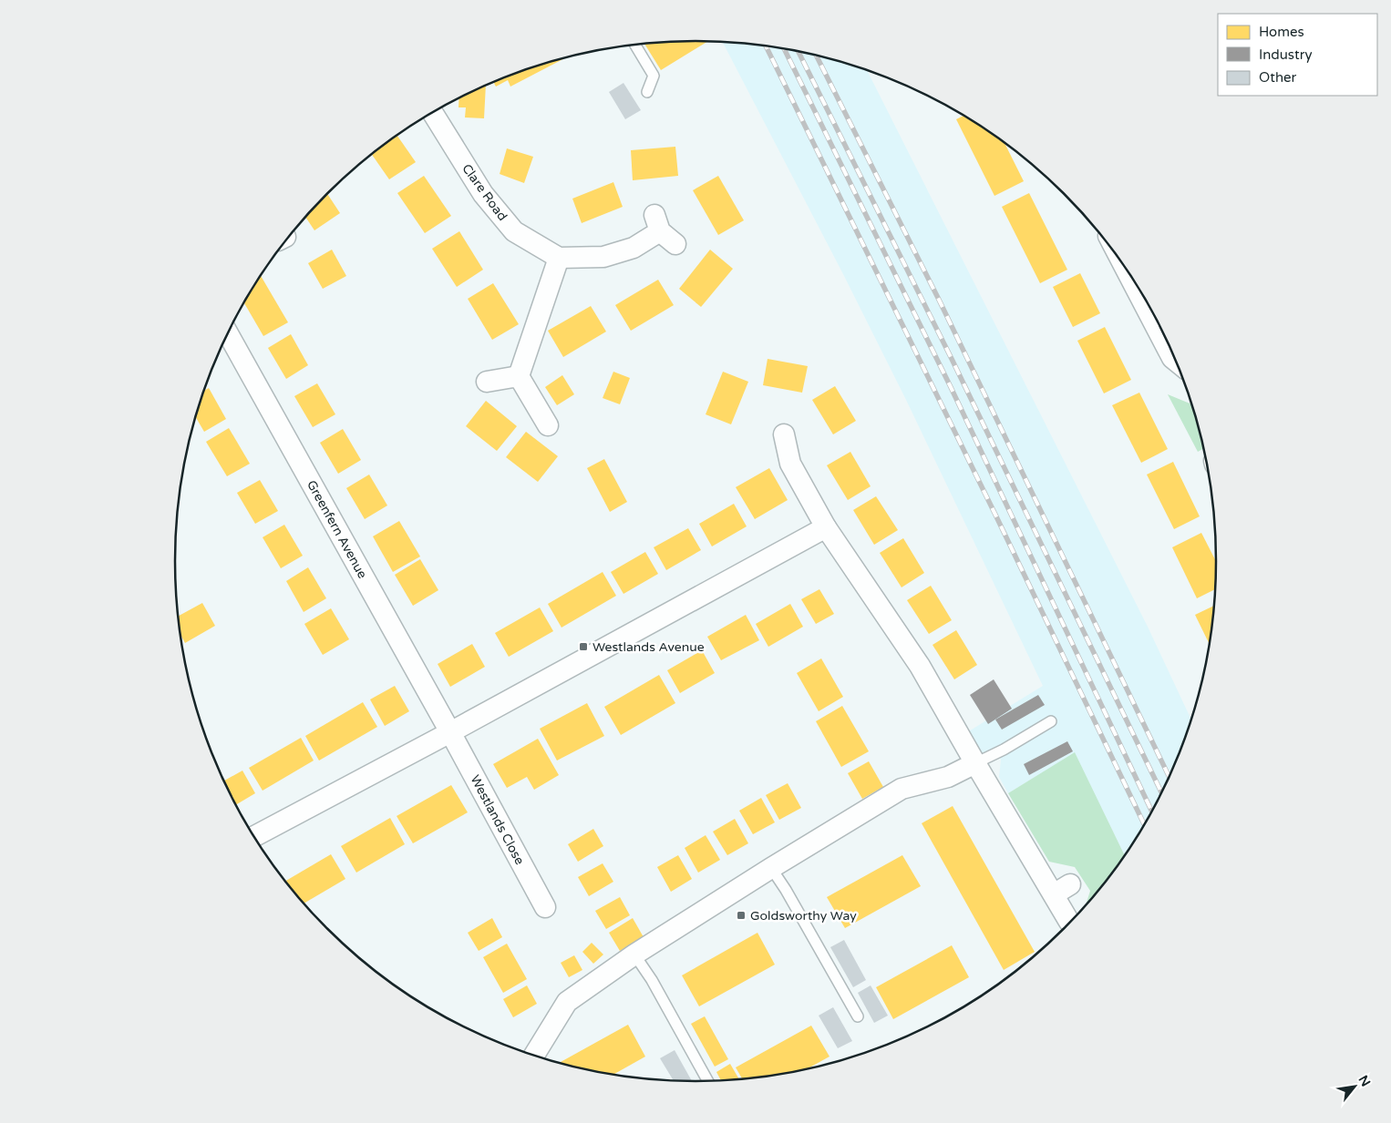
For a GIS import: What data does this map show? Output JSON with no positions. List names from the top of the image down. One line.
{"streets":{"street":["Clare Road","Greenfern Avenue","Westlands Close"]},"crossings":[["Greenfern Avenue","Westlands Close"]],"places":{"transit":["Westlands Avenue","Goldsworthy Way"]},"legend":["Homes","Industry","Other"],"north":"top right"}
